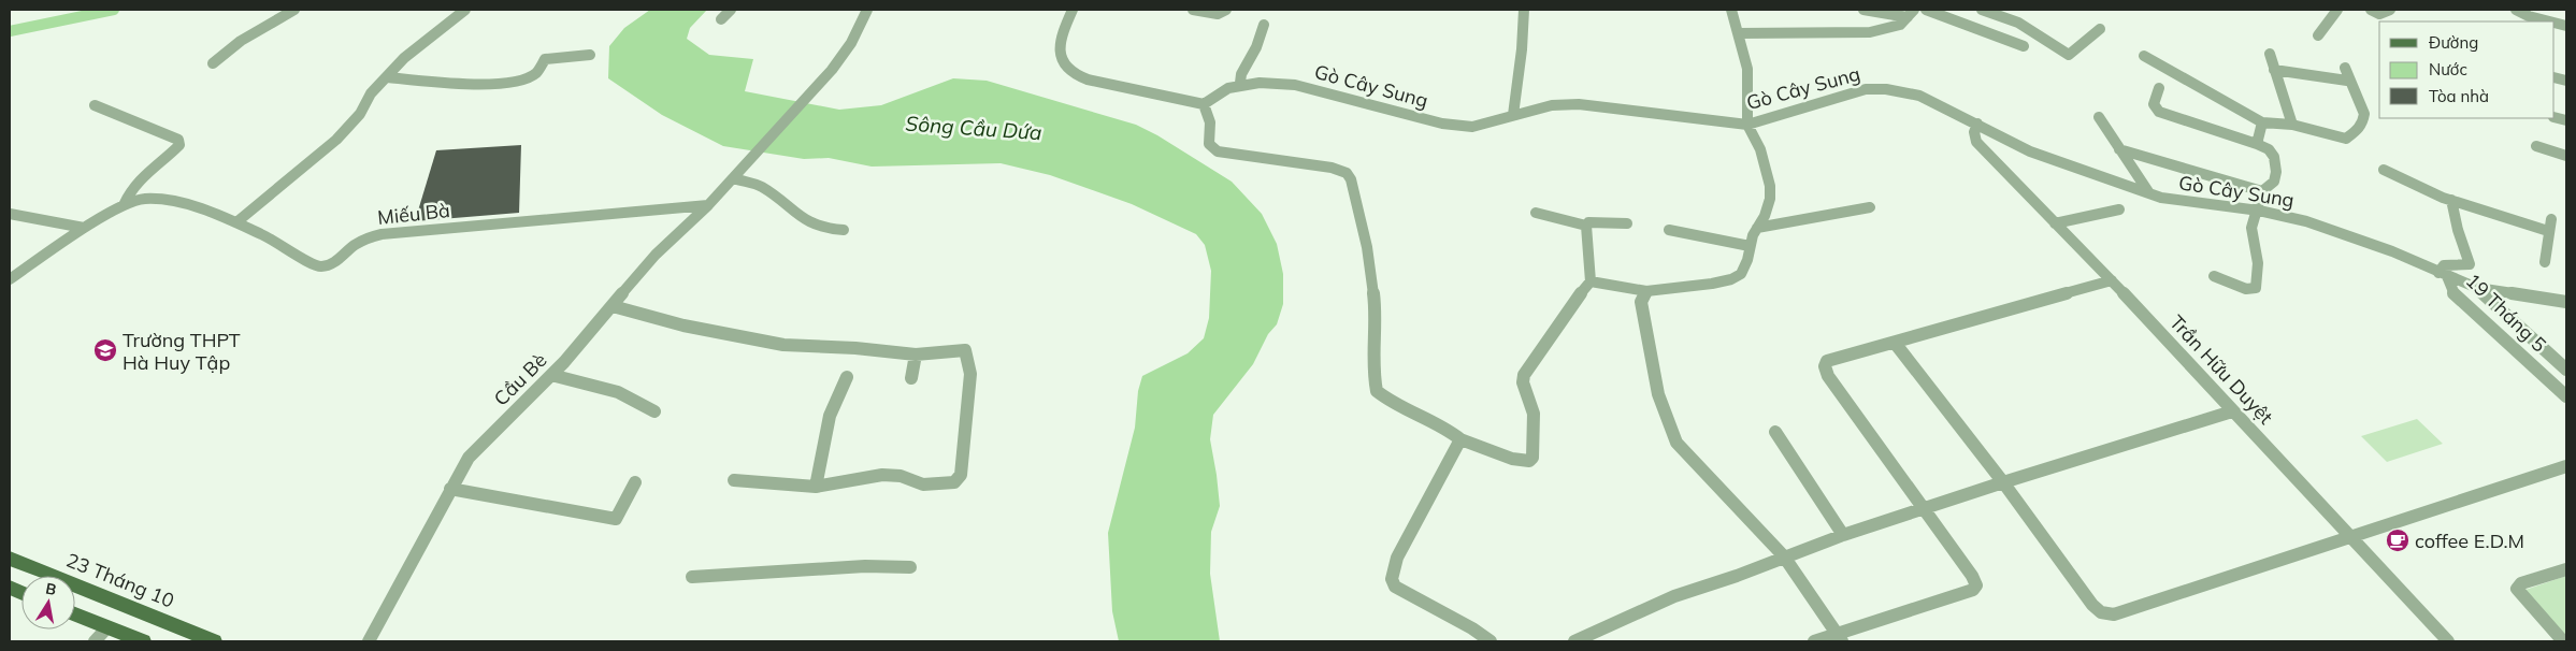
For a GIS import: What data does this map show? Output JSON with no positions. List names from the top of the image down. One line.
{"streets":{"main road":["23 Tháng 10"],"street":["Gò Cây Sung","Miếu Bà","19 Tháng 5","Trần Hữu Duyệt","Cầu Bè"]},"crossings":[["Gò Cây Sung","19 Tháng 5"],["Gò Cây Sung","Trần Hữu Duyệt"],["Miếu Bà","Cầu Bè"]],"water":["Sông Cầu Dứa"],"places":{"school or university":["Trường THPT Hà Huy Tập"],"cafe":["coffee E.D.M"]},"legend":["Đường","Nước","Tòa nhà"],"north":"top"}
